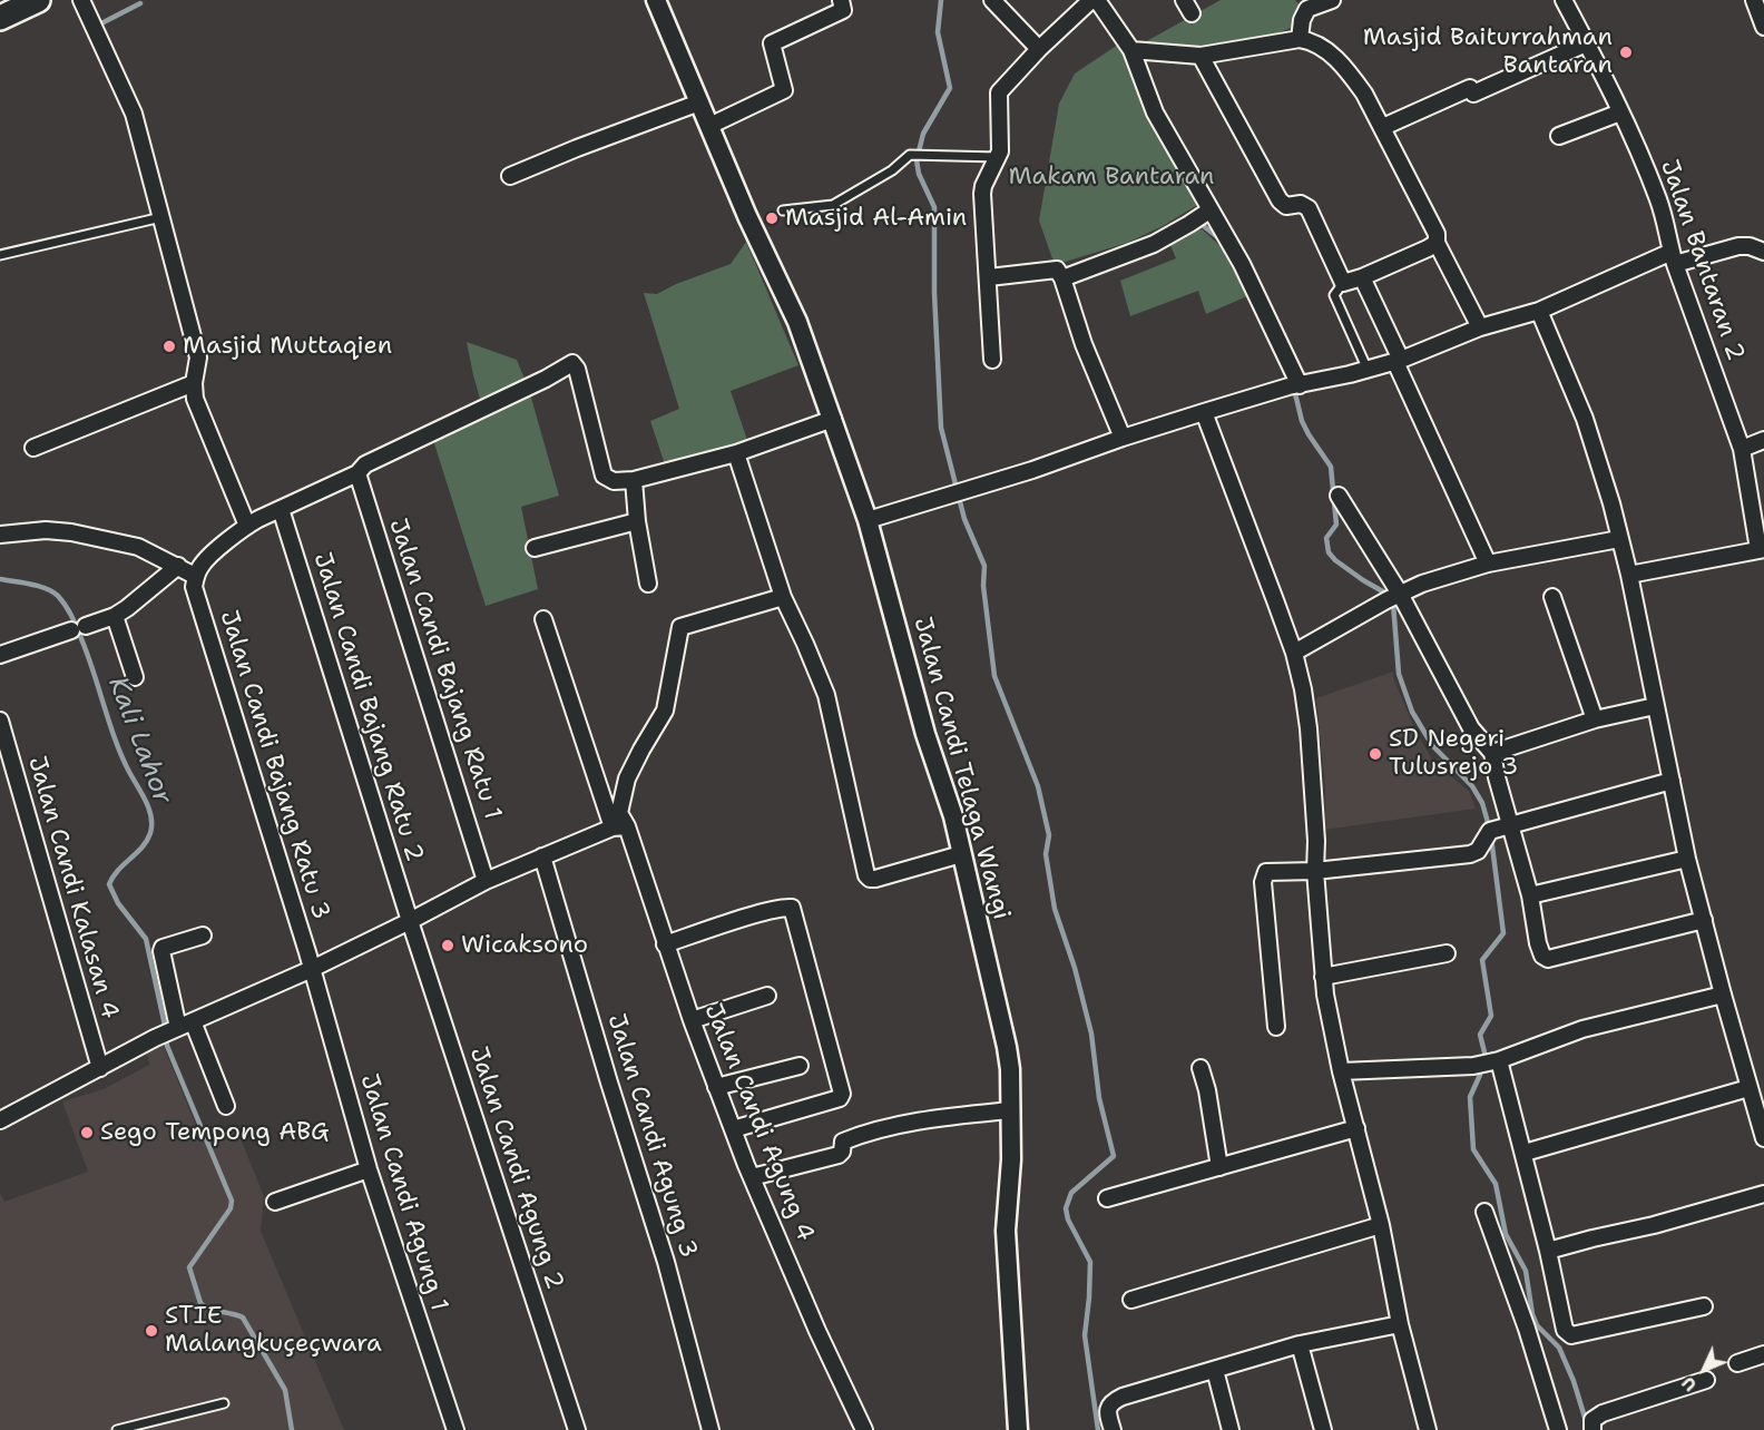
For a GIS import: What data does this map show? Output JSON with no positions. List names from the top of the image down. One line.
{"streets":{"street":["Jalan Bantaran 2","Jalan Candi Bajang Ratu 1","Jalan Candi Bajang Ratu 2","Jalan Candi Bajang Ratu 3","Jalan Candi Telaga Wangi","Jalan Candi Kalasan 4","Jalan Candi Agung 4","Jalan Candi Agung 3","Jalan Candi Agung 2","Jalan Candi Agung 1"]},"crossings":[["Jalan Candi Bajang Ratu 2","Jalan Candi Agung 2"],["Jalan Candi Bajang Ratu 3","Jalan Candi Agung 1"]],"water":["Kali Lahor"],"parks":["Makam Bantaran"],"places":["Masjid Baiturrahman Bantaran","Masjid Al-Amin","Masjid Muttaqien","SD Negeri Tulusrejo 3","Wicaksono","Sego Tempong ABG","STIE Malangkuçeçwara"],"north":"bottom left"}
